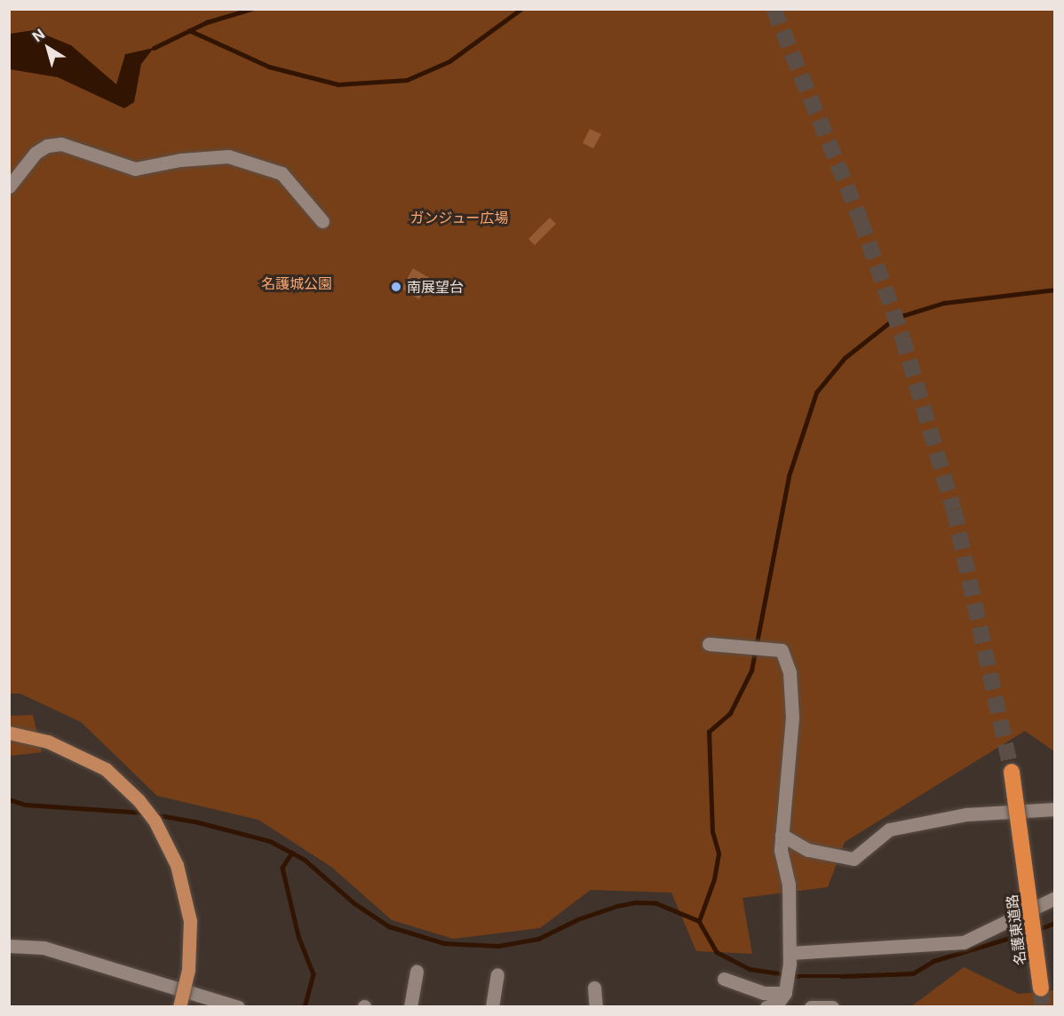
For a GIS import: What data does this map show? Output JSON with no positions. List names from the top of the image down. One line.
{"streets":{"highway":["名護東道路"]},"parks":["ガンジュー広場","名護城公園"],"places":["南展望台"],"north":"top left"}
